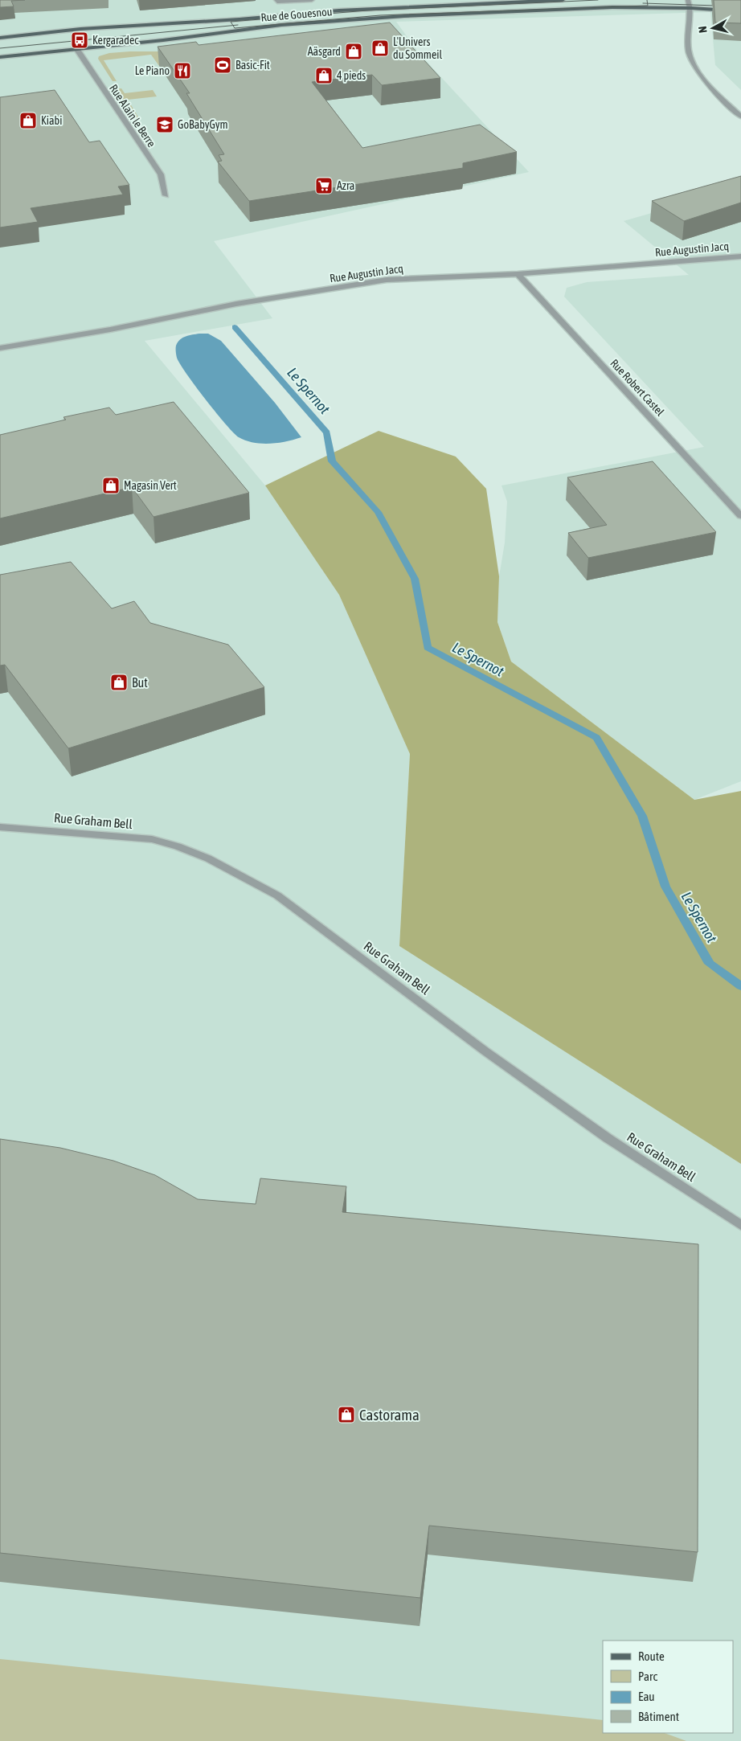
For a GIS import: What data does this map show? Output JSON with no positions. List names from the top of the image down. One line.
{"streets":{"main road":["Rue de Gouesnou"],"street":["Rue Alain le Berre","Rue Augustin Jacq","Rue Robert Castel","Rue Graham Bell"]},"crossings":[["Rue de Gouesnou","Rue Alain le Berre"],["Rue Augustin Jacq","Rue Robert Castel"]],"water":["Le Spernot"],"places":{"bus stop":["Kergaradec"],"shop":["L'Univers du Sommeil","Aäsgard","4 pieds","Kiabi","Magasin Vert","But","Castorama"],"sports":["Basic-Fit"],"restaurant":["Le Piano"],"school or university":["GoBabyGym"],"supermarket":["Azra"]},"legend":["Route","Parc","Eau","Bâtiment"],"north":"left"}
